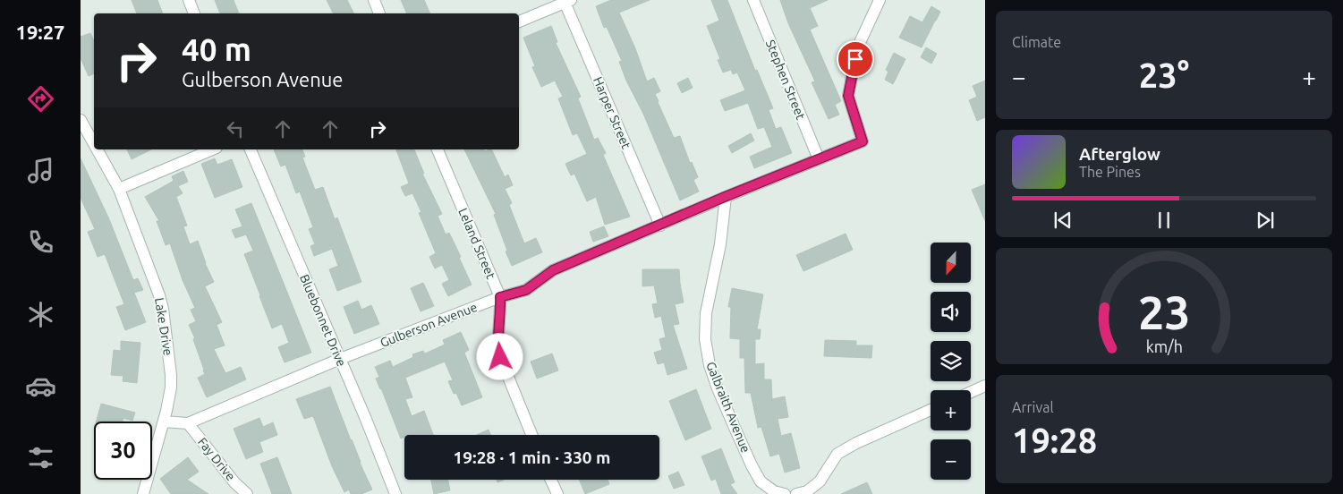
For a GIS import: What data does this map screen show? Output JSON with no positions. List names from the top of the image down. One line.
{"streets":{"street":["Stephen Street","Harper Street","Leland Street","Bluebonnet Drive","Gulberson Avenue","Lake Drive","Galbraith Avenue","Fay Drive"]},"crossings":[["Stephen Street","Gulberson Avenue"],["Harper Street","Gulberson Avenue"],["Leland Street","Gulberson Avenue"],["Bluebonnet Drive","Gulberson Avenue"],["Gulberson Avenue","Lake Drive"],["Gulberson Avenue","Galbraith Avenue"],["Gulberson Avenue","Fay Drive"]],"north":"bottom","page":{"tabs":"19:27","tile":["Climate",["Arrival","19:28"]],"turn":["40 m","Gulberson Avenue"],"heat":["−","23°","+"],"song":["Afterglow","The Pines"],"map_buttons":["+","−"],"limit":"30","trip":"19:28 · 1 min · 330 m","gauge":["23","km/h"]}}
